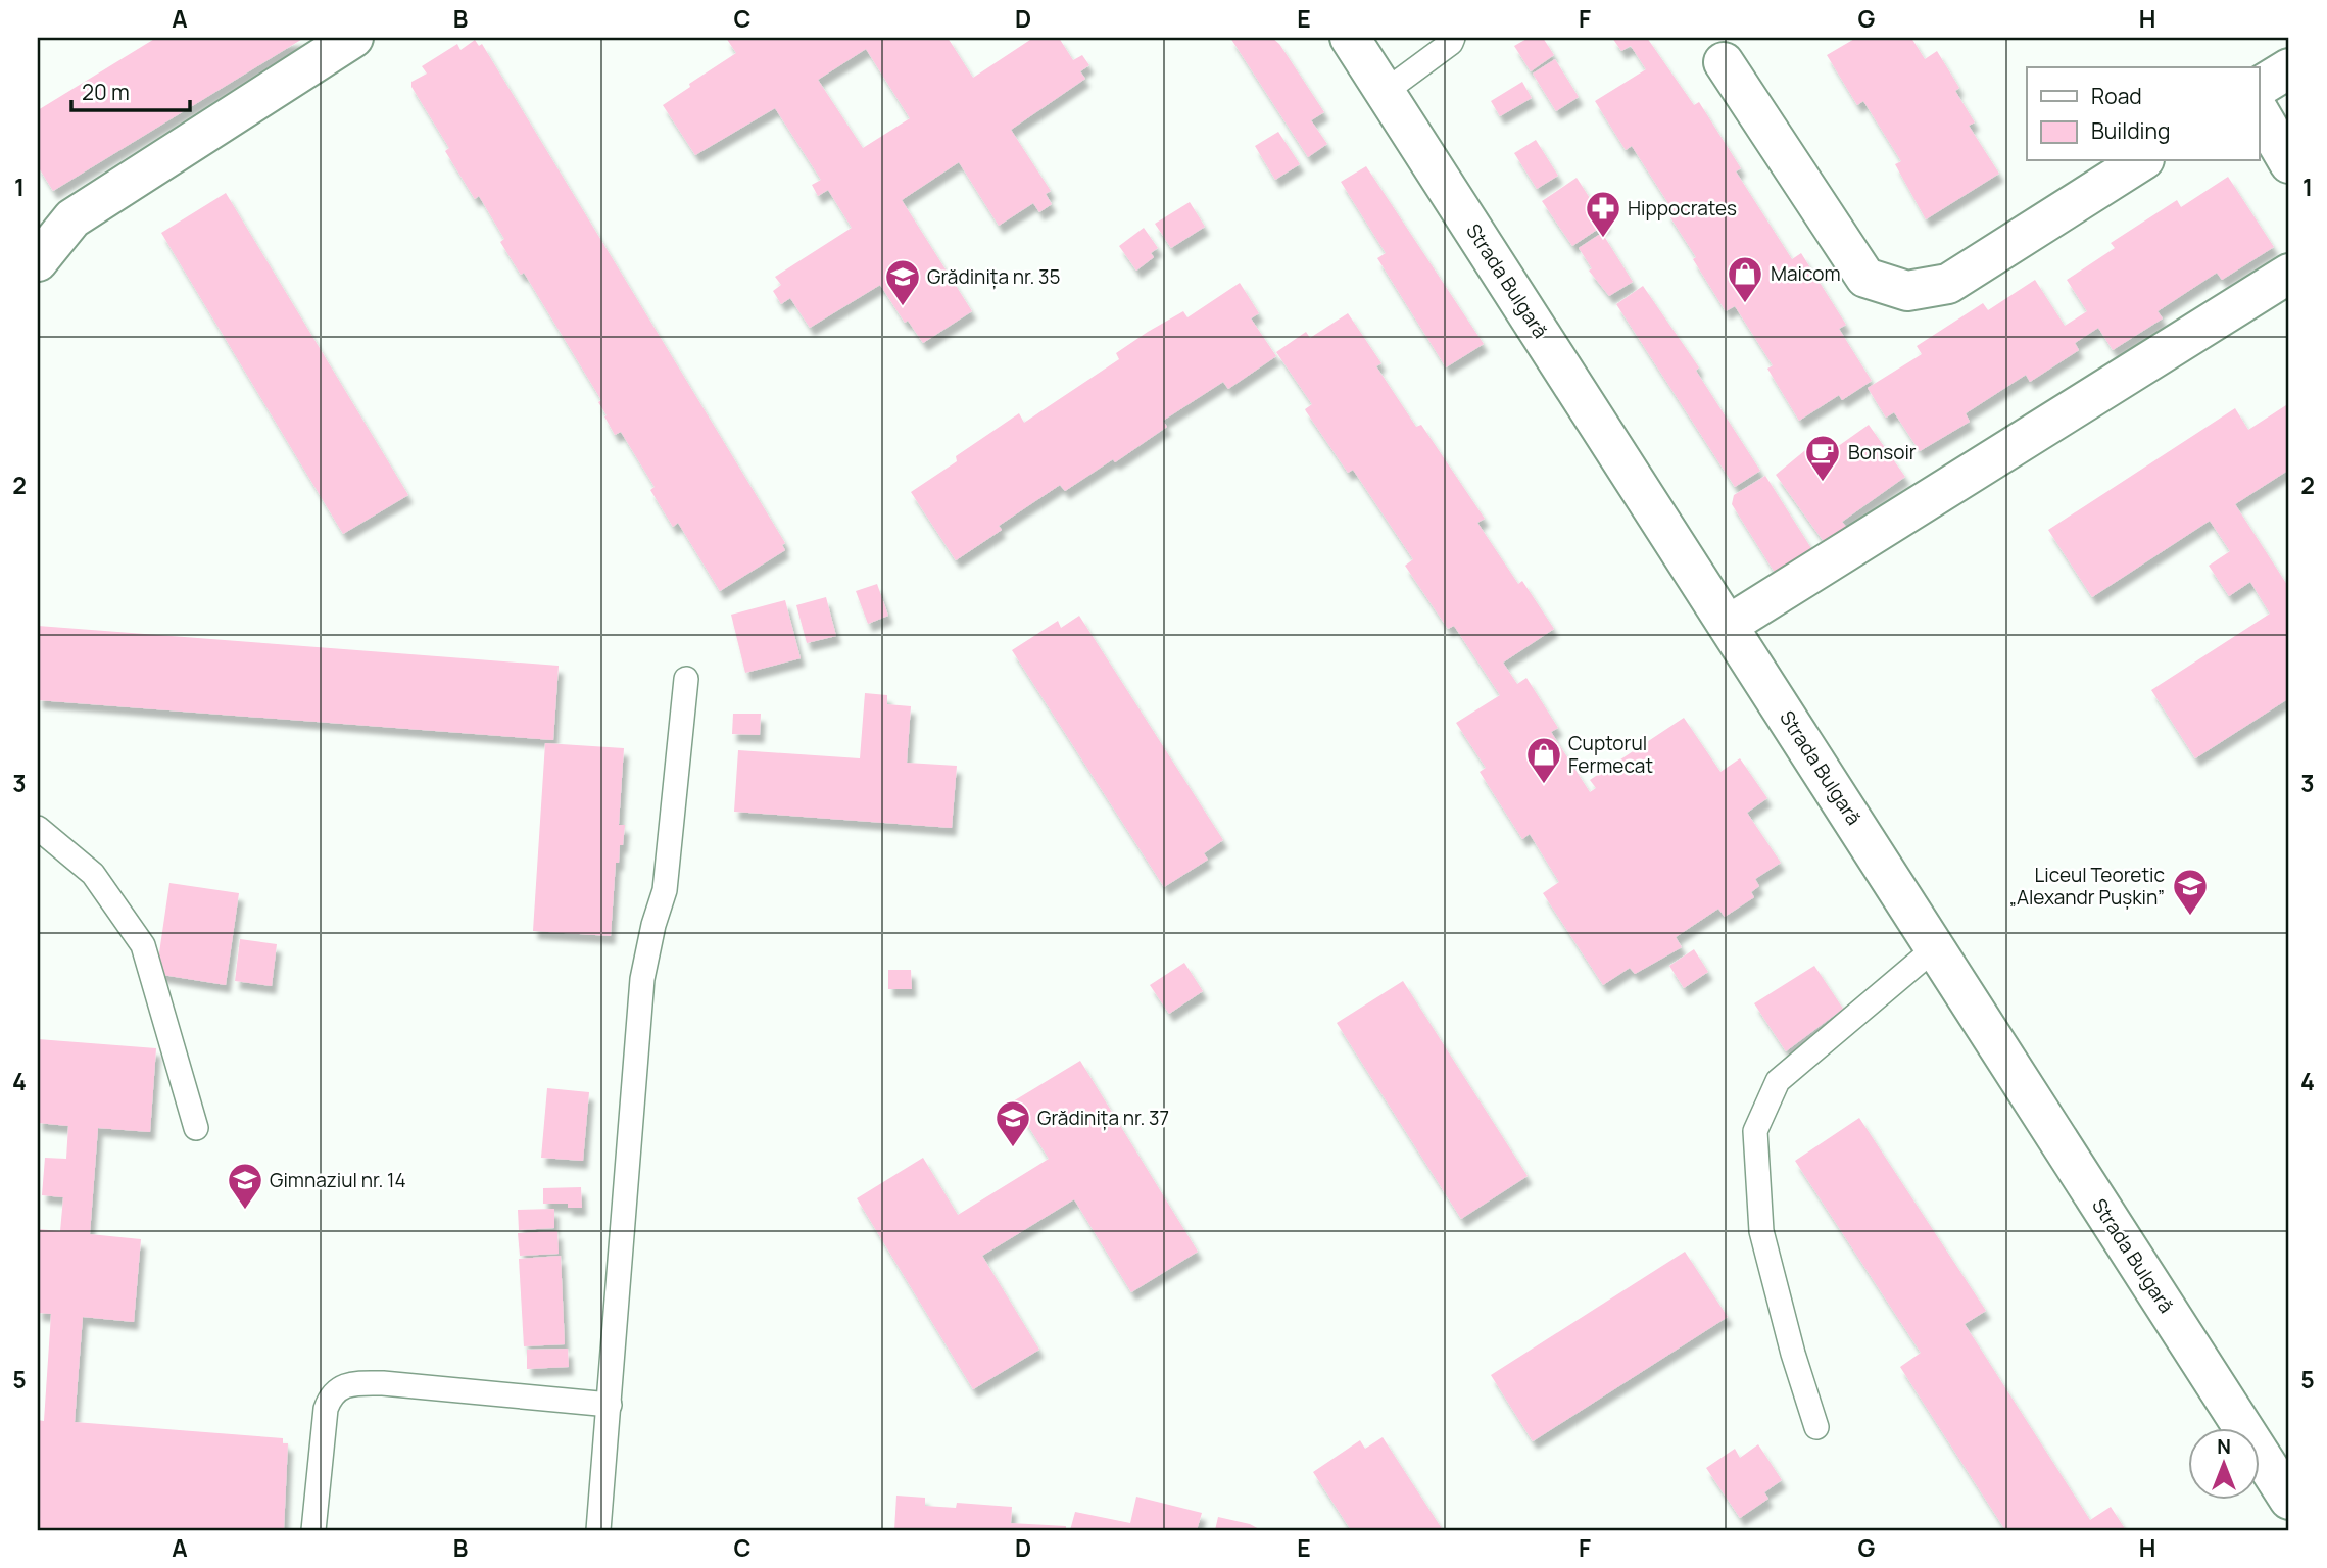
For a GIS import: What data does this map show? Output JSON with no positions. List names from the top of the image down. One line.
{"streets":{"street":["Strada Bulgară"]},"places":{"pharmacy":["Hippocrates"],"shop":["Maicom","Cuptorul Fermecat"],"school or university":["Grădinița nr. 35","Liceul Teoretic „Alexandr Pușkin”","Grădinița nr. 37","Gimnaziul nr. 14"],"cafe":["Bonsoir"]},"legend":["Road","Building"],"scale_bar":"20 m","north":"top","grid":{"columns":["A","B","C","D","E","F","G","H"],"rows":["1","2","3","4","5"]}}
